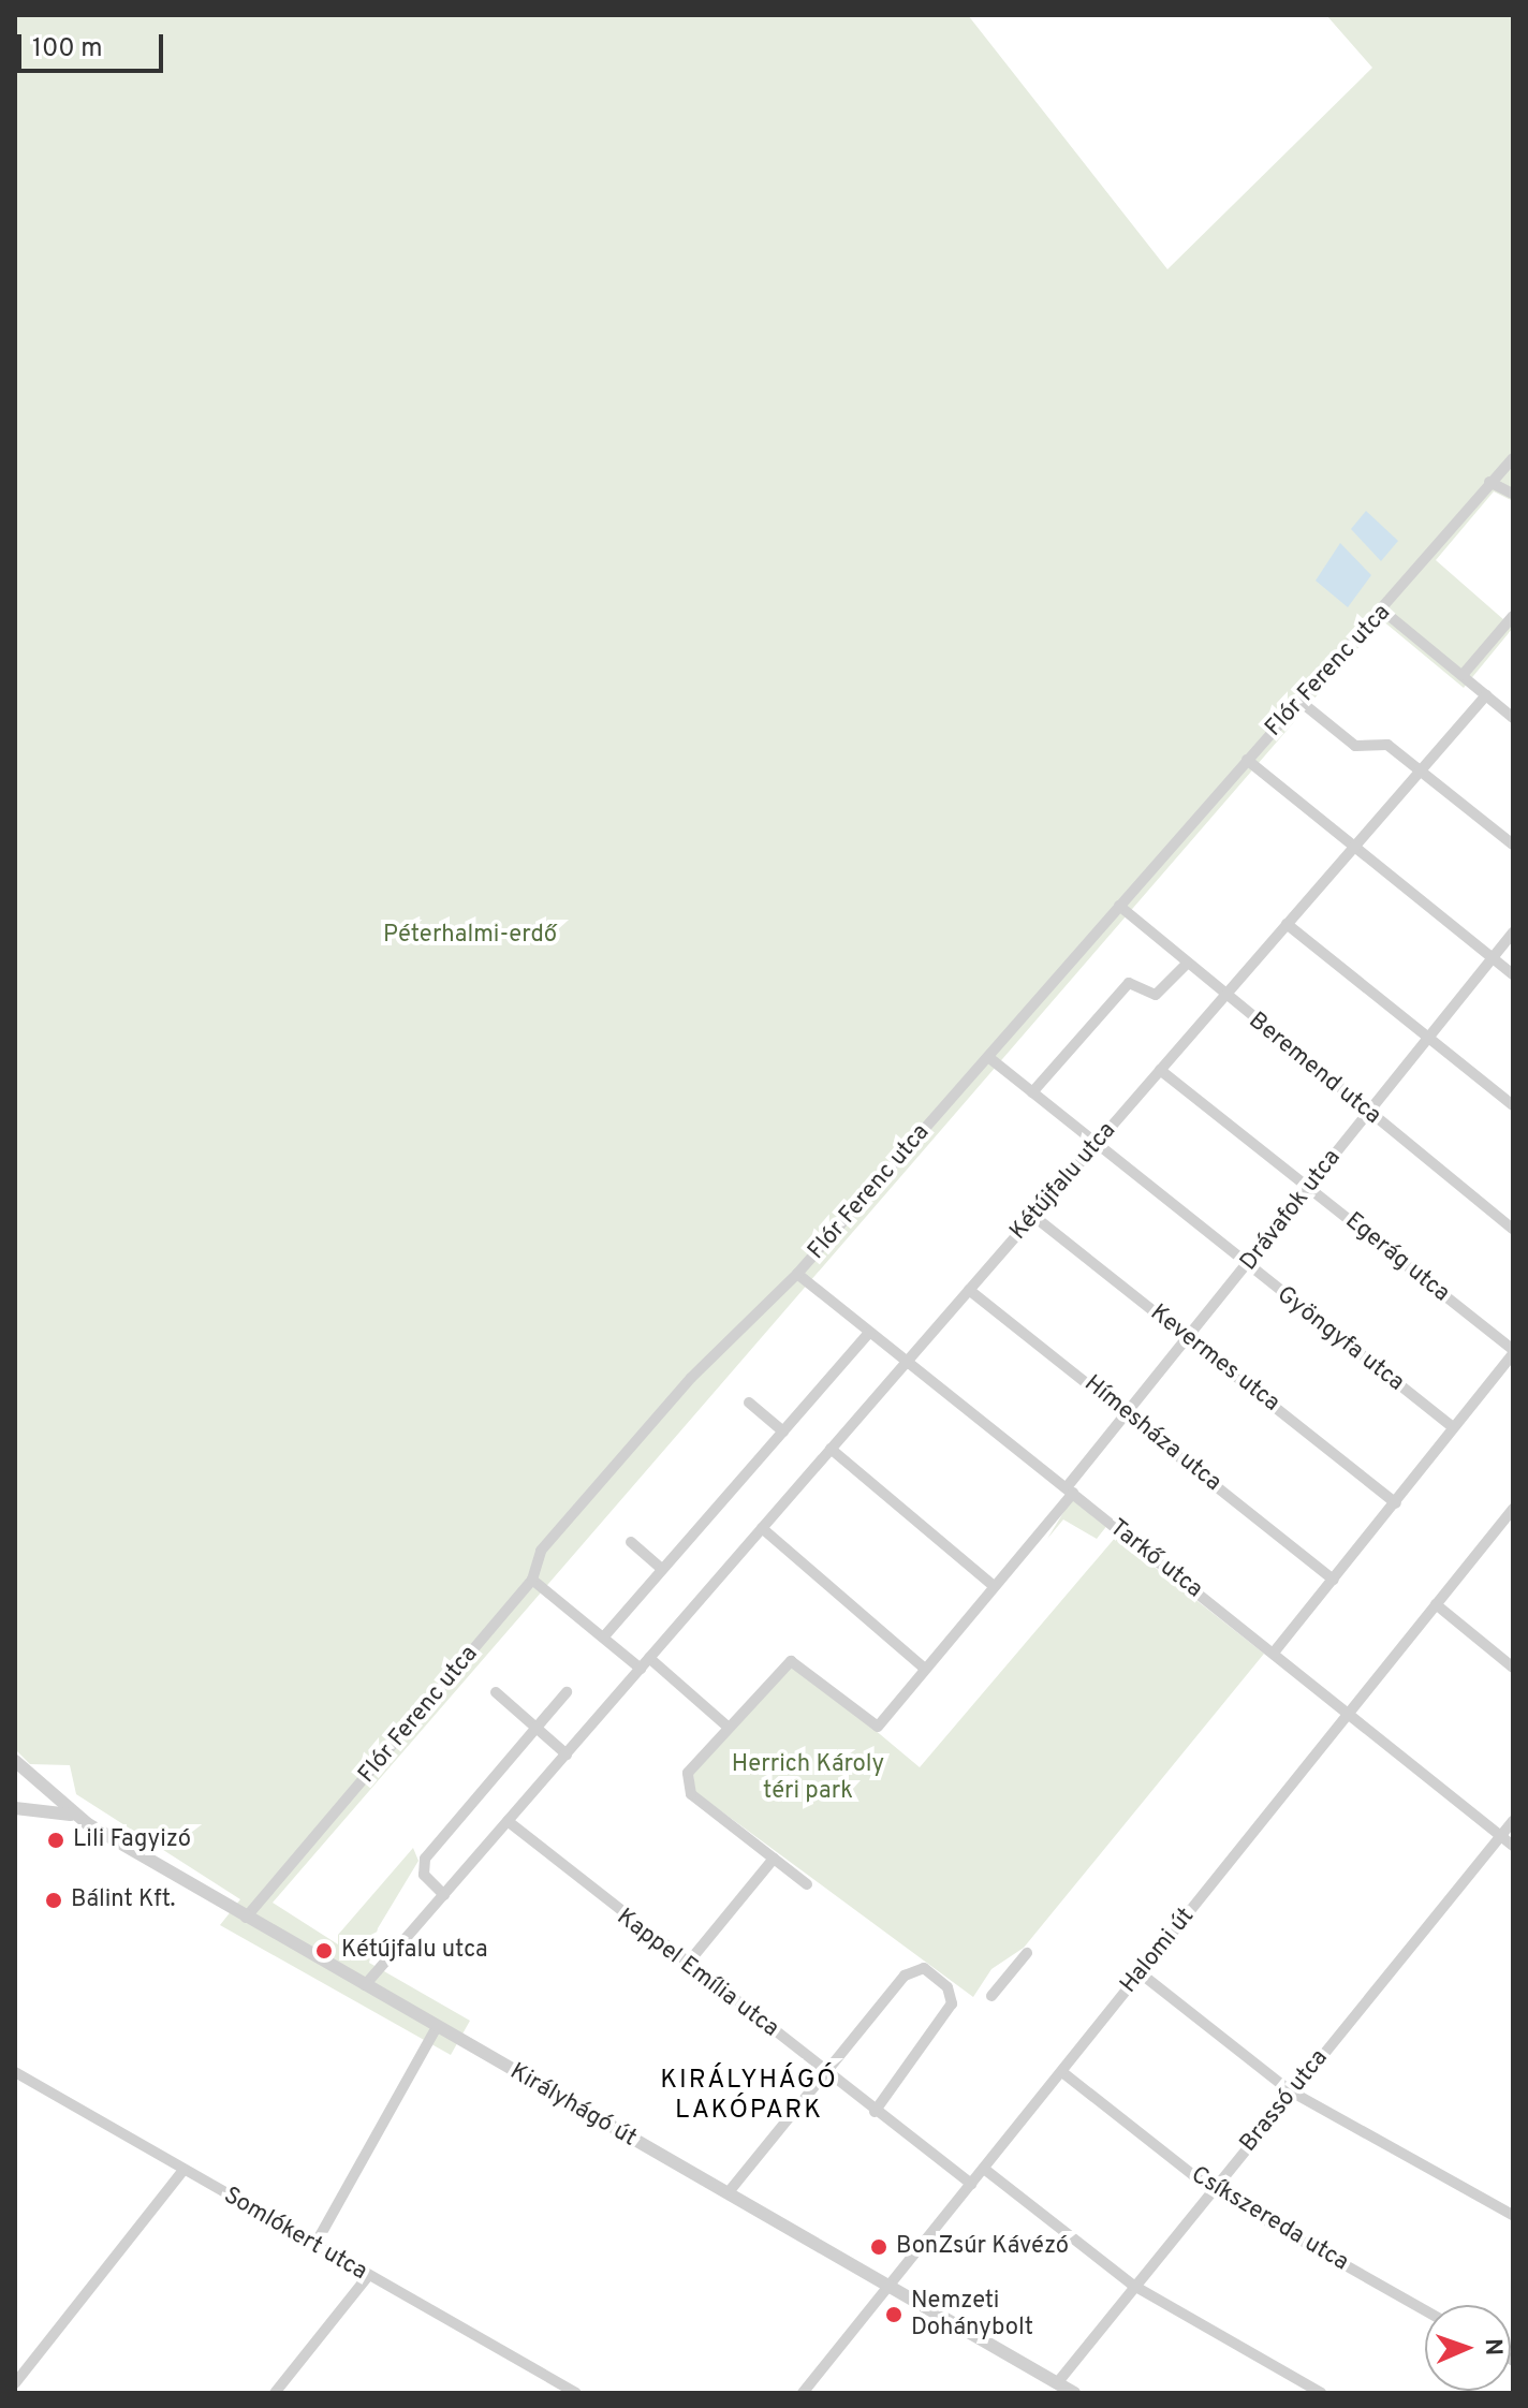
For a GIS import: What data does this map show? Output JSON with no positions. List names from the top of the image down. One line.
{"streets":{"street":["Flór Ferenc utca","Beremend utca","Kétújfalu utca","Drávafok utca","Egerág utca","Gyöngyfa utca","Kevermes utca","Hímesháza utca","Tarkő utca","Halomi út","Kappel Emília utca","Brassó utca","Királyhágó út","Csíkszereda utca","Somlókert utca"]},"crossings":[["Flór Ferenc utca","Beremend utca"],["Flór Ferenc utca","Gyöngyfa utca"],["Flór Ferenc utca","Tarkő utca"],["Flór Ferenc utca","Királyhágó út"],["Beremend utca","Kétújfalu utca"],["Beremend utca","Drávafok utca"],["Kétújfalu utca","Egerág utca"],["Kétújfalu utca","Gyöngyfa utca"],["Kétújfalu utca","Kevermes utca"],["Kétújfalu utca","Hímesháza utca"],["Kétújfalu utca","Tarkő utca"],["Kétújfalu utca","Kappel Emília utca"],["Kétújfalu utca","Királyhágó út"],["Drávafok utca","Egerág utca"],["Drávafok utca","Gyöngyfa utca"],["Drávafok utca","Kevermes utca"],["Drávafok utca","Hímesháza utca"],["Drávafok utca","Tarkő utca"],["Tarkő utca","Halomi út"],["Tarkő utca","Brassó utca"],["Halomi út","Kappel Emília utca"],["Halomi út","Királyhágó út"],["Halomi út","Csíkszereda utca"],["Brassó utca","Királyhágó út"],["Brassó utca","Csíkszereda utca"]],"districts":["KIRÁLYHÁGÓ LAKÓPARK"],"parks":["Péterhalmi-erdő","Herrich Károly téri park"],"places":["Lili Fagyizó","Bálint Kft.","Kétújfalu utca","BonZsúr Kávézó","Nemzeti Dohánybolt"],"scale_bar":"100 m","north":"right"}
